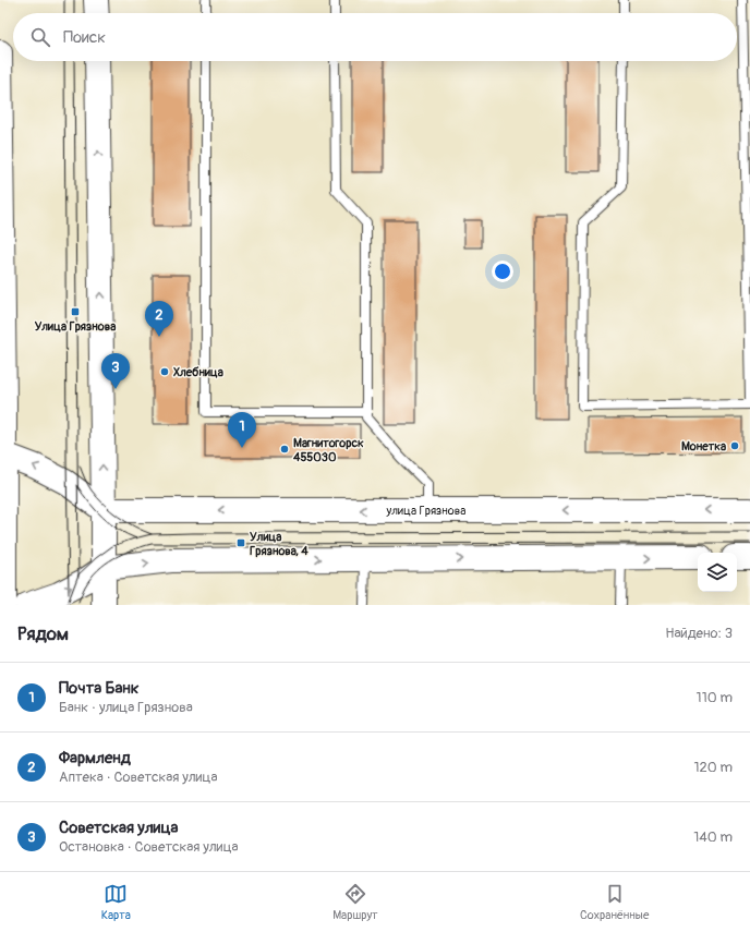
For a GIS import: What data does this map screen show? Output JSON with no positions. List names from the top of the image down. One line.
{"streets":{"main road":["улица Грязнова"]},"places":{"transit":["Улица Грязнова","Улица Грязнова, 4"],"other":["Хлебница","Монетка","Магнитогорск 455030"]},"page":{"search":"Поиск","pins":["2","3","1"],"heading":["Рядом","Найдено: 3"],"list":[{"mark":"1","name":"Почта Банк","note":"Банк · улица Грязнова","value":"110 m"},{"mark":"2","name":"Фармленд","note":"Аптека · Советская улица","value":"120 m"},{"mark":"3","name":"Советская улица","note":"Остановка · Советская улица","value":"140 m"}],"nav":["Карта","Маршрут","Сохранённые"]}}
